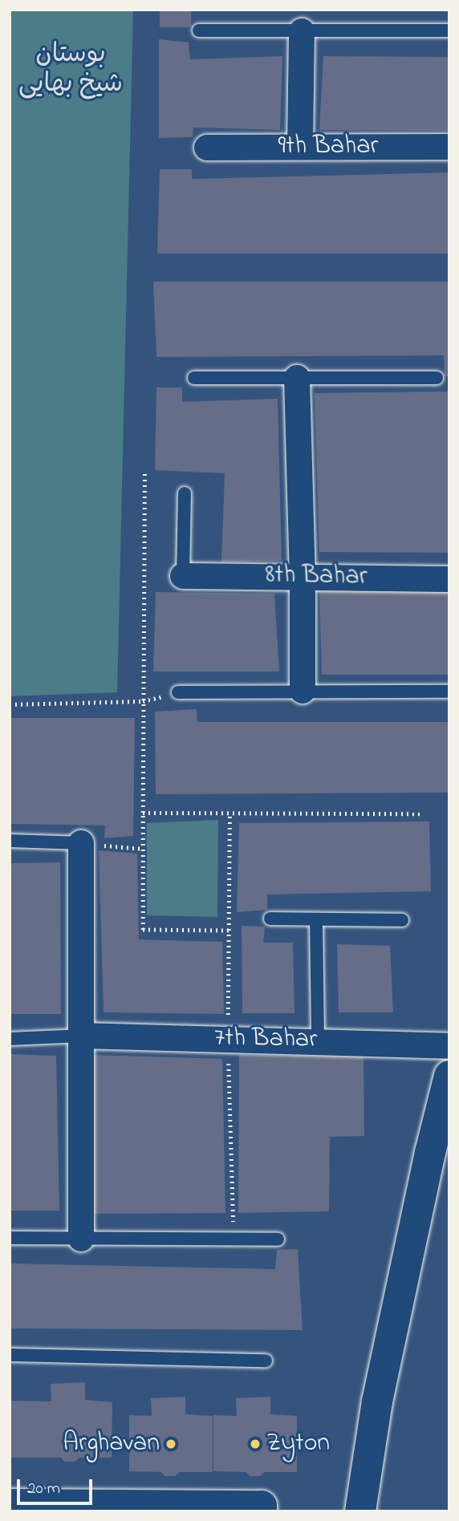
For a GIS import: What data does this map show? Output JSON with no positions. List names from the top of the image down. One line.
{"streets":{"street":["9th Bahar","8th Bahar","7th Bahar"]},"parks":["بوستان شیخ بهایی"],"places":["Arghavan","Zyton"],"scale_bar":"20 m"}
